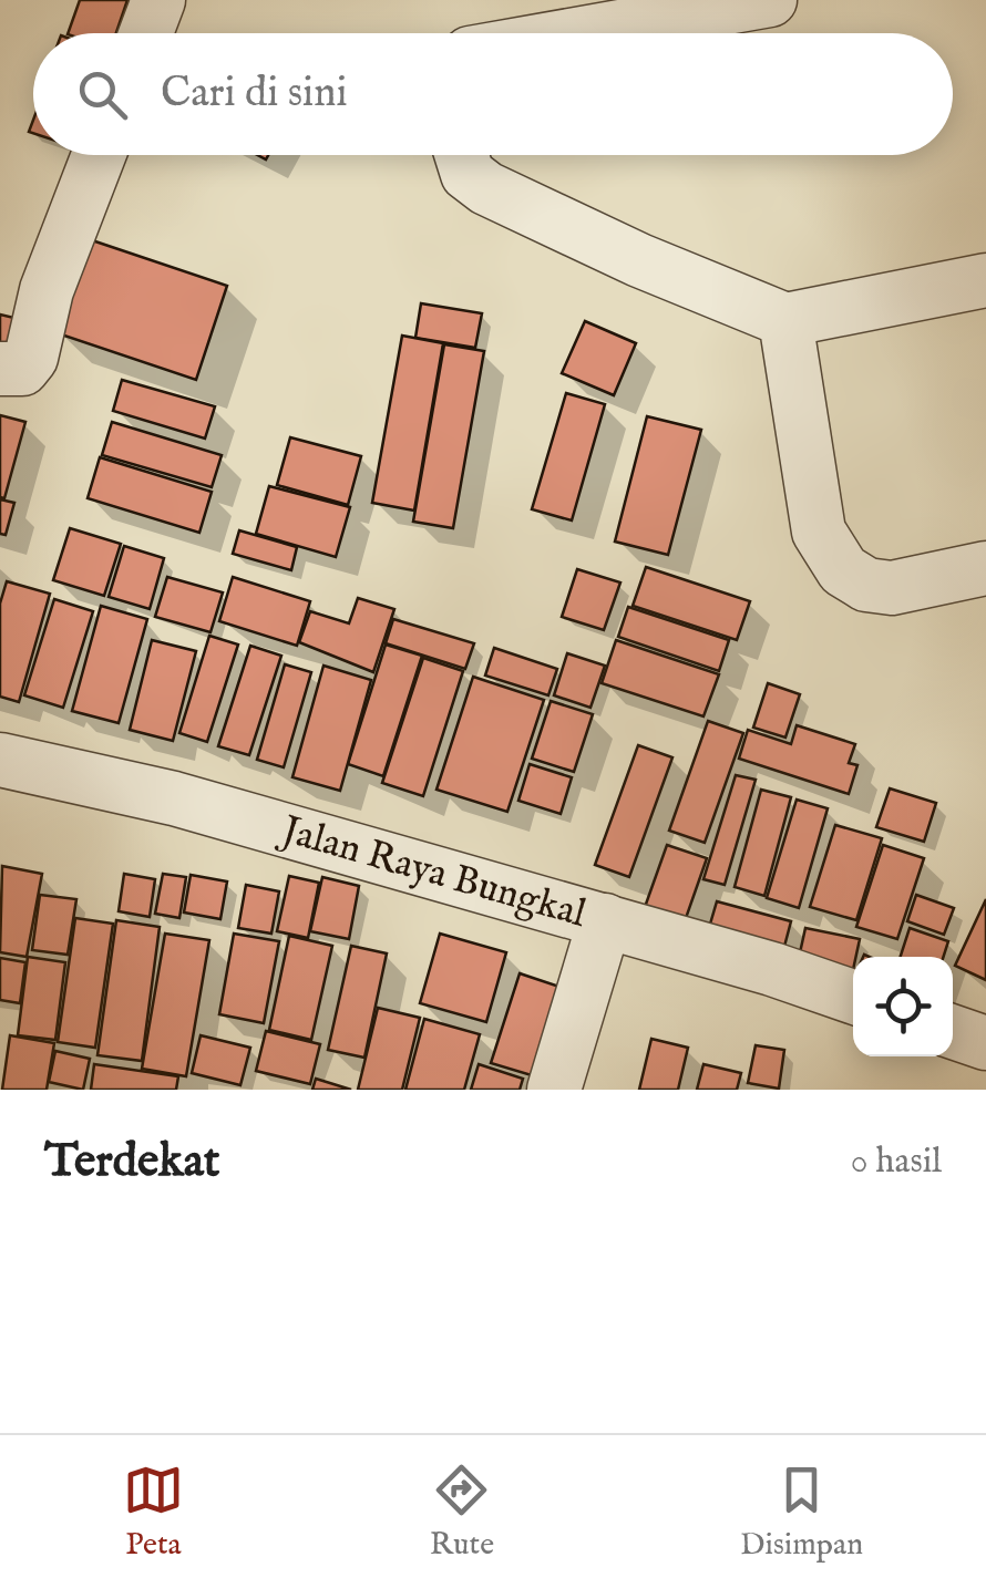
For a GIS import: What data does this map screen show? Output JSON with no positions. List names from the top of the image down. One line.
{"streets":{"street":["Jalan Raya Bungkal"]},"page":{"search":"Cari di sini","heading":["Terdekat","0 hasil"],"nav":["Peta","Rute","Disimpan"]}}
